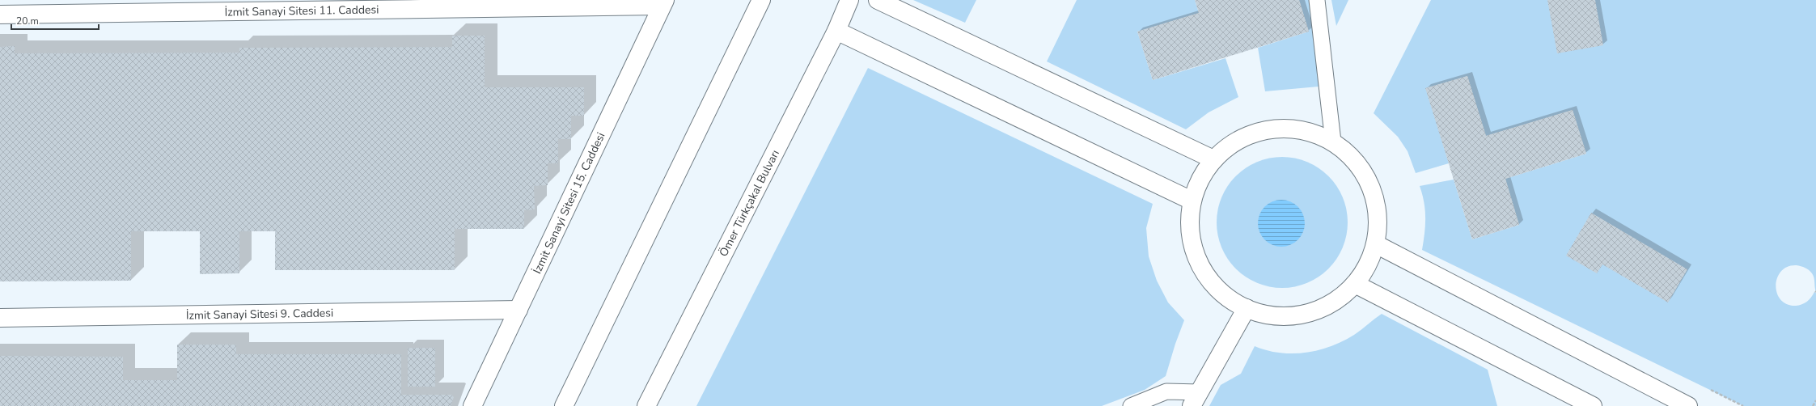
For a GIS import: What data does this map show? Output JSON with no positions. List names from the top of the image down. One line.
{"streets":{"street":["İzmit Sanayi Sitesi 11. Caddesi","İzmit Sanayi Sitesi 15. Caddesi","Ömer Türkçakal Bulvarı","İzmit Sanayi Sitesi 9. Caddesi"]},"crossings":[["İzmit Sanayi Sitesi 11. Caddesi","İzmit Sanayi Sitesi 15. Caddesi"],["İzmit Sanayi Sitesi 15. Caddesi","İzmit Sanayi Sitesi 9. Caddesi"]],"scale_bar":"20 m"}
